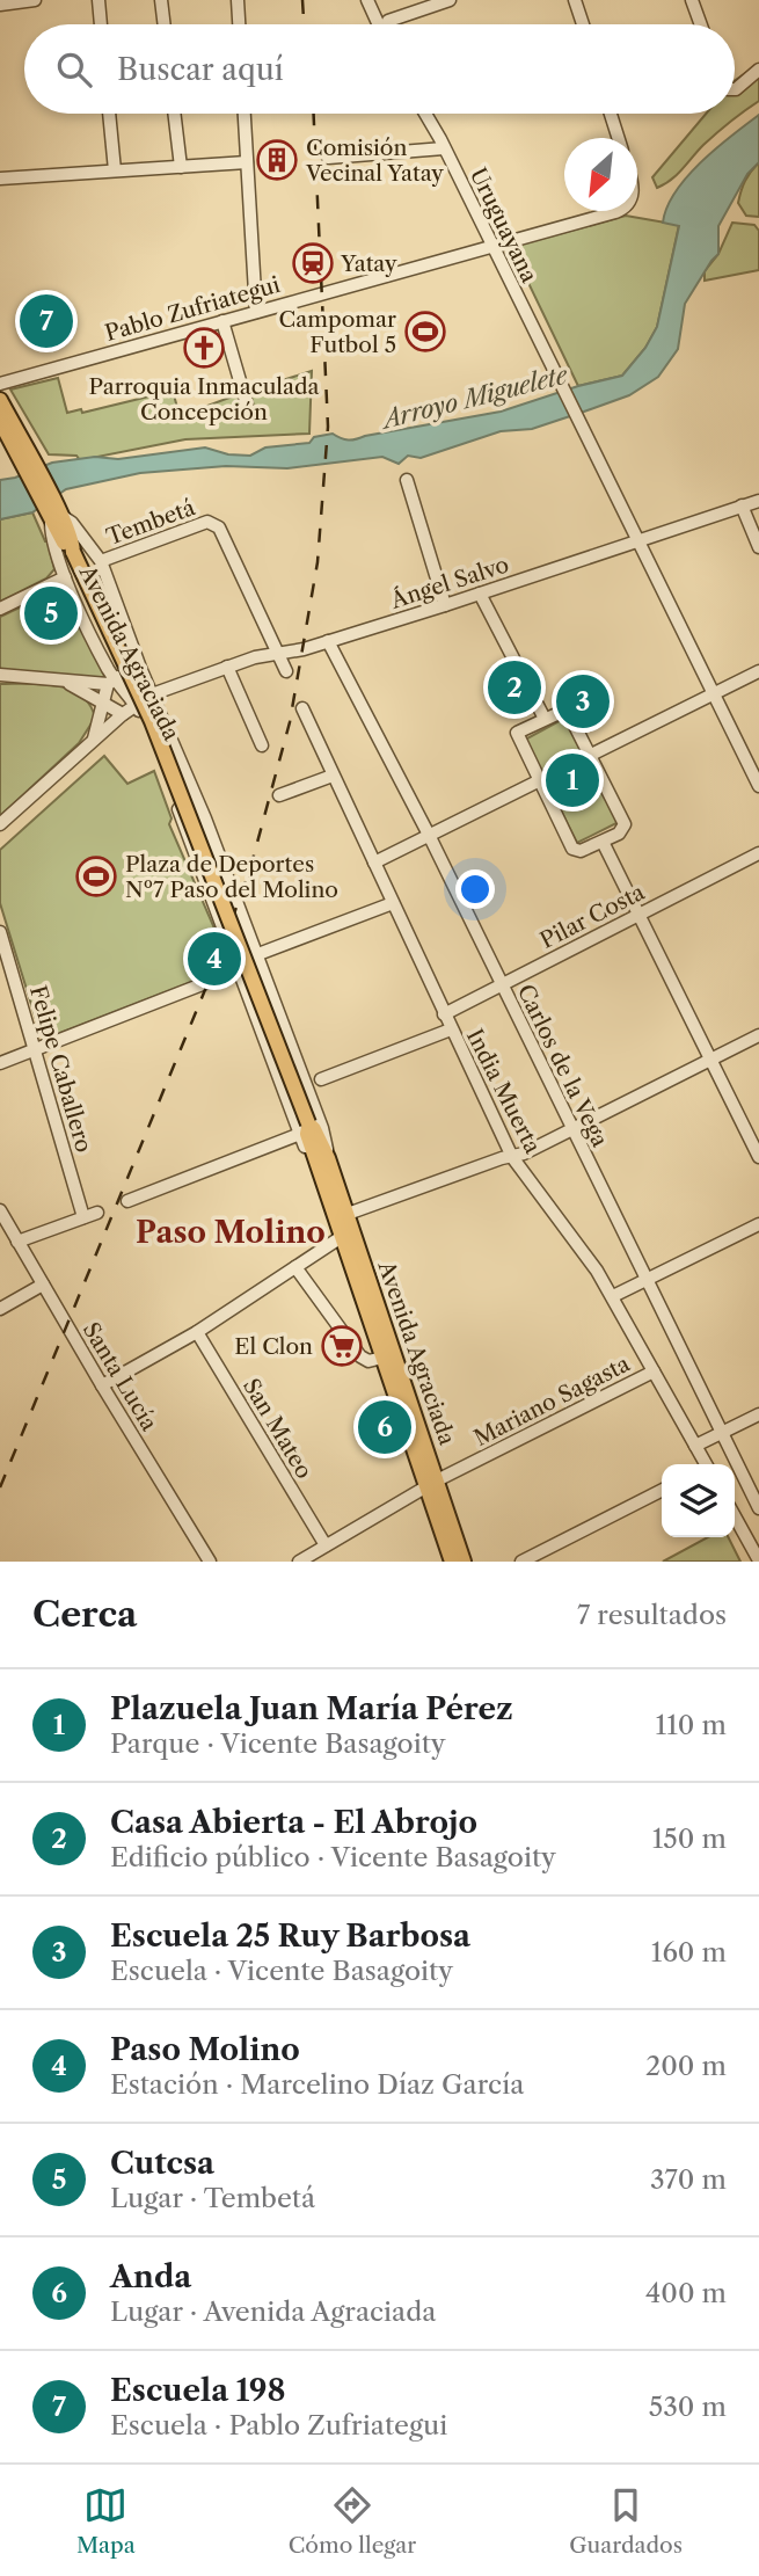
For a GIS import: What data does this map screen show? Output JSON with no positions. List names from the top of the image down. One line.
{"streets":{"main road":["Avenida Agraciada"],"street":["Uruguayana","Pablo Zufriategui","Tembetá","Ángel Salvo","Pilar Costa","Carlos de la Vega","Felipe Caballero","India Muerta","Santa Lucía","Mariano Sagasta","San Mateo"]},"crossings":[["Uruguayana","Pablo Zufriategui"],["Uruguayana","Ángel Salvo"],["Tembetá","Ángel Salvo"],["Tembetá","Avenida Agraciada"],["Ángel Salvo","Avenida Agraciada"],["Ángel Salvo","Carlos de la Vega"],["Avenida Agraciada","Mariano Sagasta"],["Pilar Costa","Carlos de la Vega"],["Pilar Costa","India Muerta"],["India Muerta","Mariano Sagasta"],["Mariano Sagasta","San Mateo"]],"districts":["Paso Molino"],"water":["Arroyo Miguelete"],"places":{"building":["Comisión Vecinal Yatay"],"station":["Yatay"],"sports":["Campomar Futbol 5","Plaza de Deportes Nº7 Paso del Molino"],"church":["Parroquia Inmaculada Concepción"],"supermarket":["El Clon"]},"north":"bottom left","page":{"search":"Buscar aquí","pins":["7","5","2","3","1","4","6"],"heading":["Cerca","7 resultados"],"list":[{"mark":"1","name":"Plazuela Juan María Pérez","note":"Parque · Vicente Basagoity","value":"110 m"},{"mark":"2","name":"Casa Abierta - El Abrojo","note":"Edificio público · Vicente Basagoity","value":"150 m"},{"mark":"3","name":"Escuela 25 Ruy Barbosa","note":"Escuela · Vicente Basagoity","value":"160 m"},{"mark":"4","name":"Paso Molino","note":"Estación · Marcelino Díaz García","value":"200 m"},{"mark":"5","name":"Cutcsa","note":"Lugar · Tembetá","value":"370 m"},{"mark":"6","name":"Anda","note":"Lugar · Avenida Agraciada","value":"400 m"},{"mark":"7","name":"Escuela 198","note":"Escuela · Pablo Zufriategui","value":"530 m"}],"nav":["Mapa","Cómo llegar","Guardados"]}}
